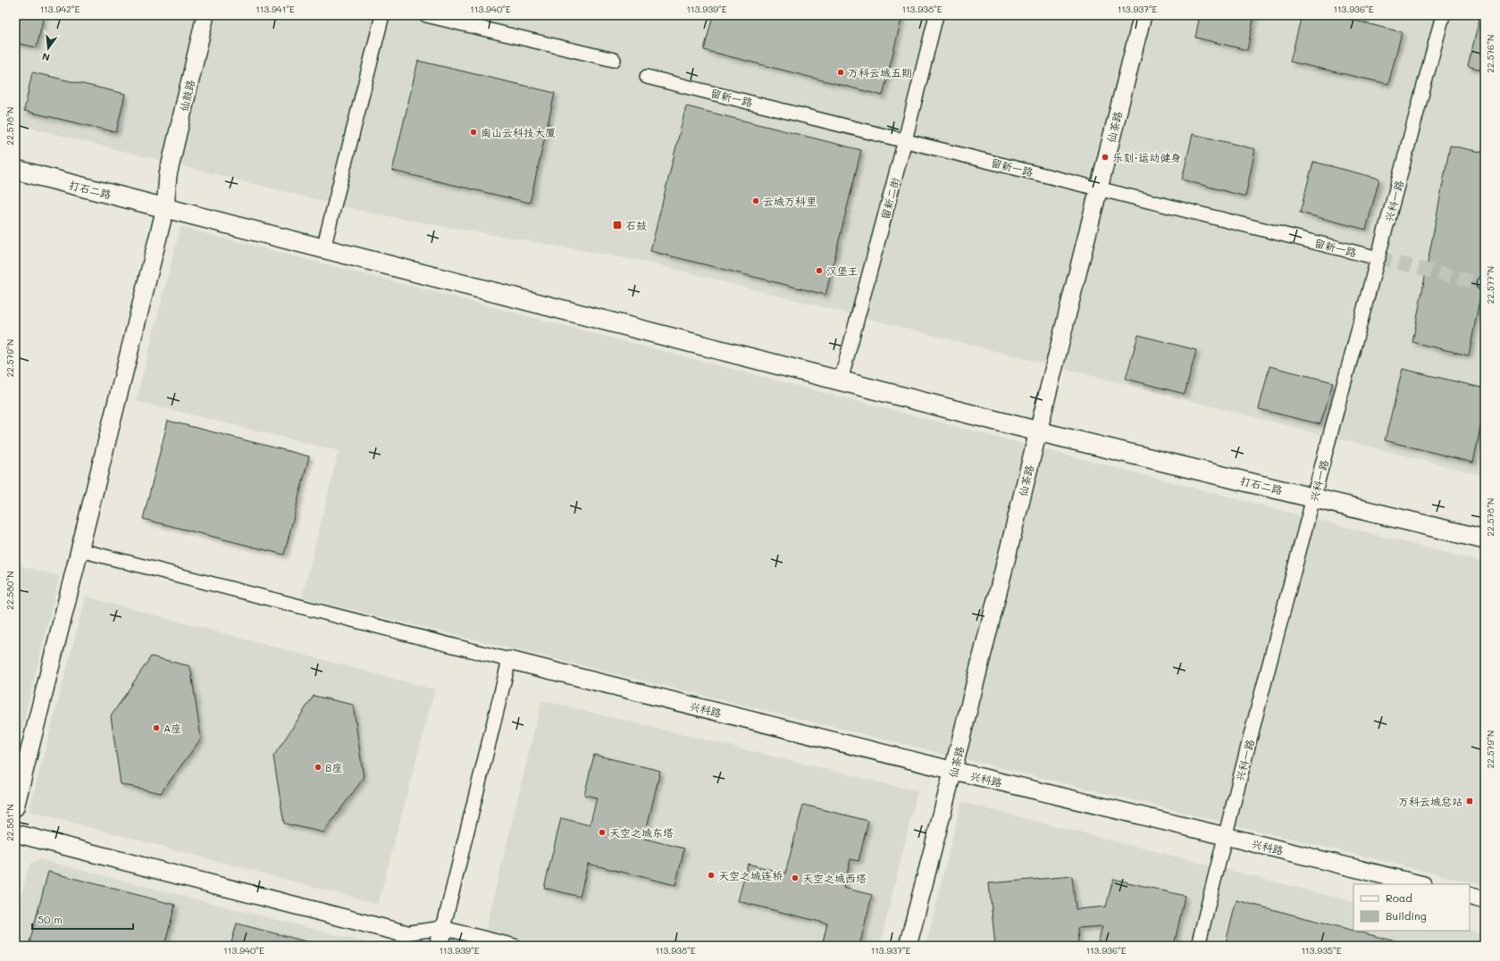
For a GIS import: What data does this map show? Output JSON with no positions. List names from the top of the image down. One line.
{"streets":{"main road":["打石二路"],"street":["仙鼓路","留新一路","仙茶路","留新二街","兴科一路","兴科路"]},"crossings":[["仙鼓路","打石二路"],["留新一路","仙茶路"],["留新一路","留新二街"],["留新一路","兴科一路"],["仙茶路","打石二路"],["仙茶路","兴科路"],["打石二路","留新二街"],["打石二路","兴科一路"],["兴科一路","兴科路"]],"places":{"other":["万科云城五期","南山云科技大厦","乐刻·运动健身","云城万科里","汉堡王","A座","B座","天空之城东塔","天空之城连桥","天空之城西塔"],"transit":["石鼓","万科云城总站"]},"legend":["Road","Building"],"scale_bar":"50 m","north":"bottom","coordinates":["113.942°E","113.941°E","113.940°E","113.939°E","113.938°E","113.937°E","113.936°E","22.576°N","22.578°N","22.577°N","22.579°N","22.580°N","22.581°N","113.935°E"]}
